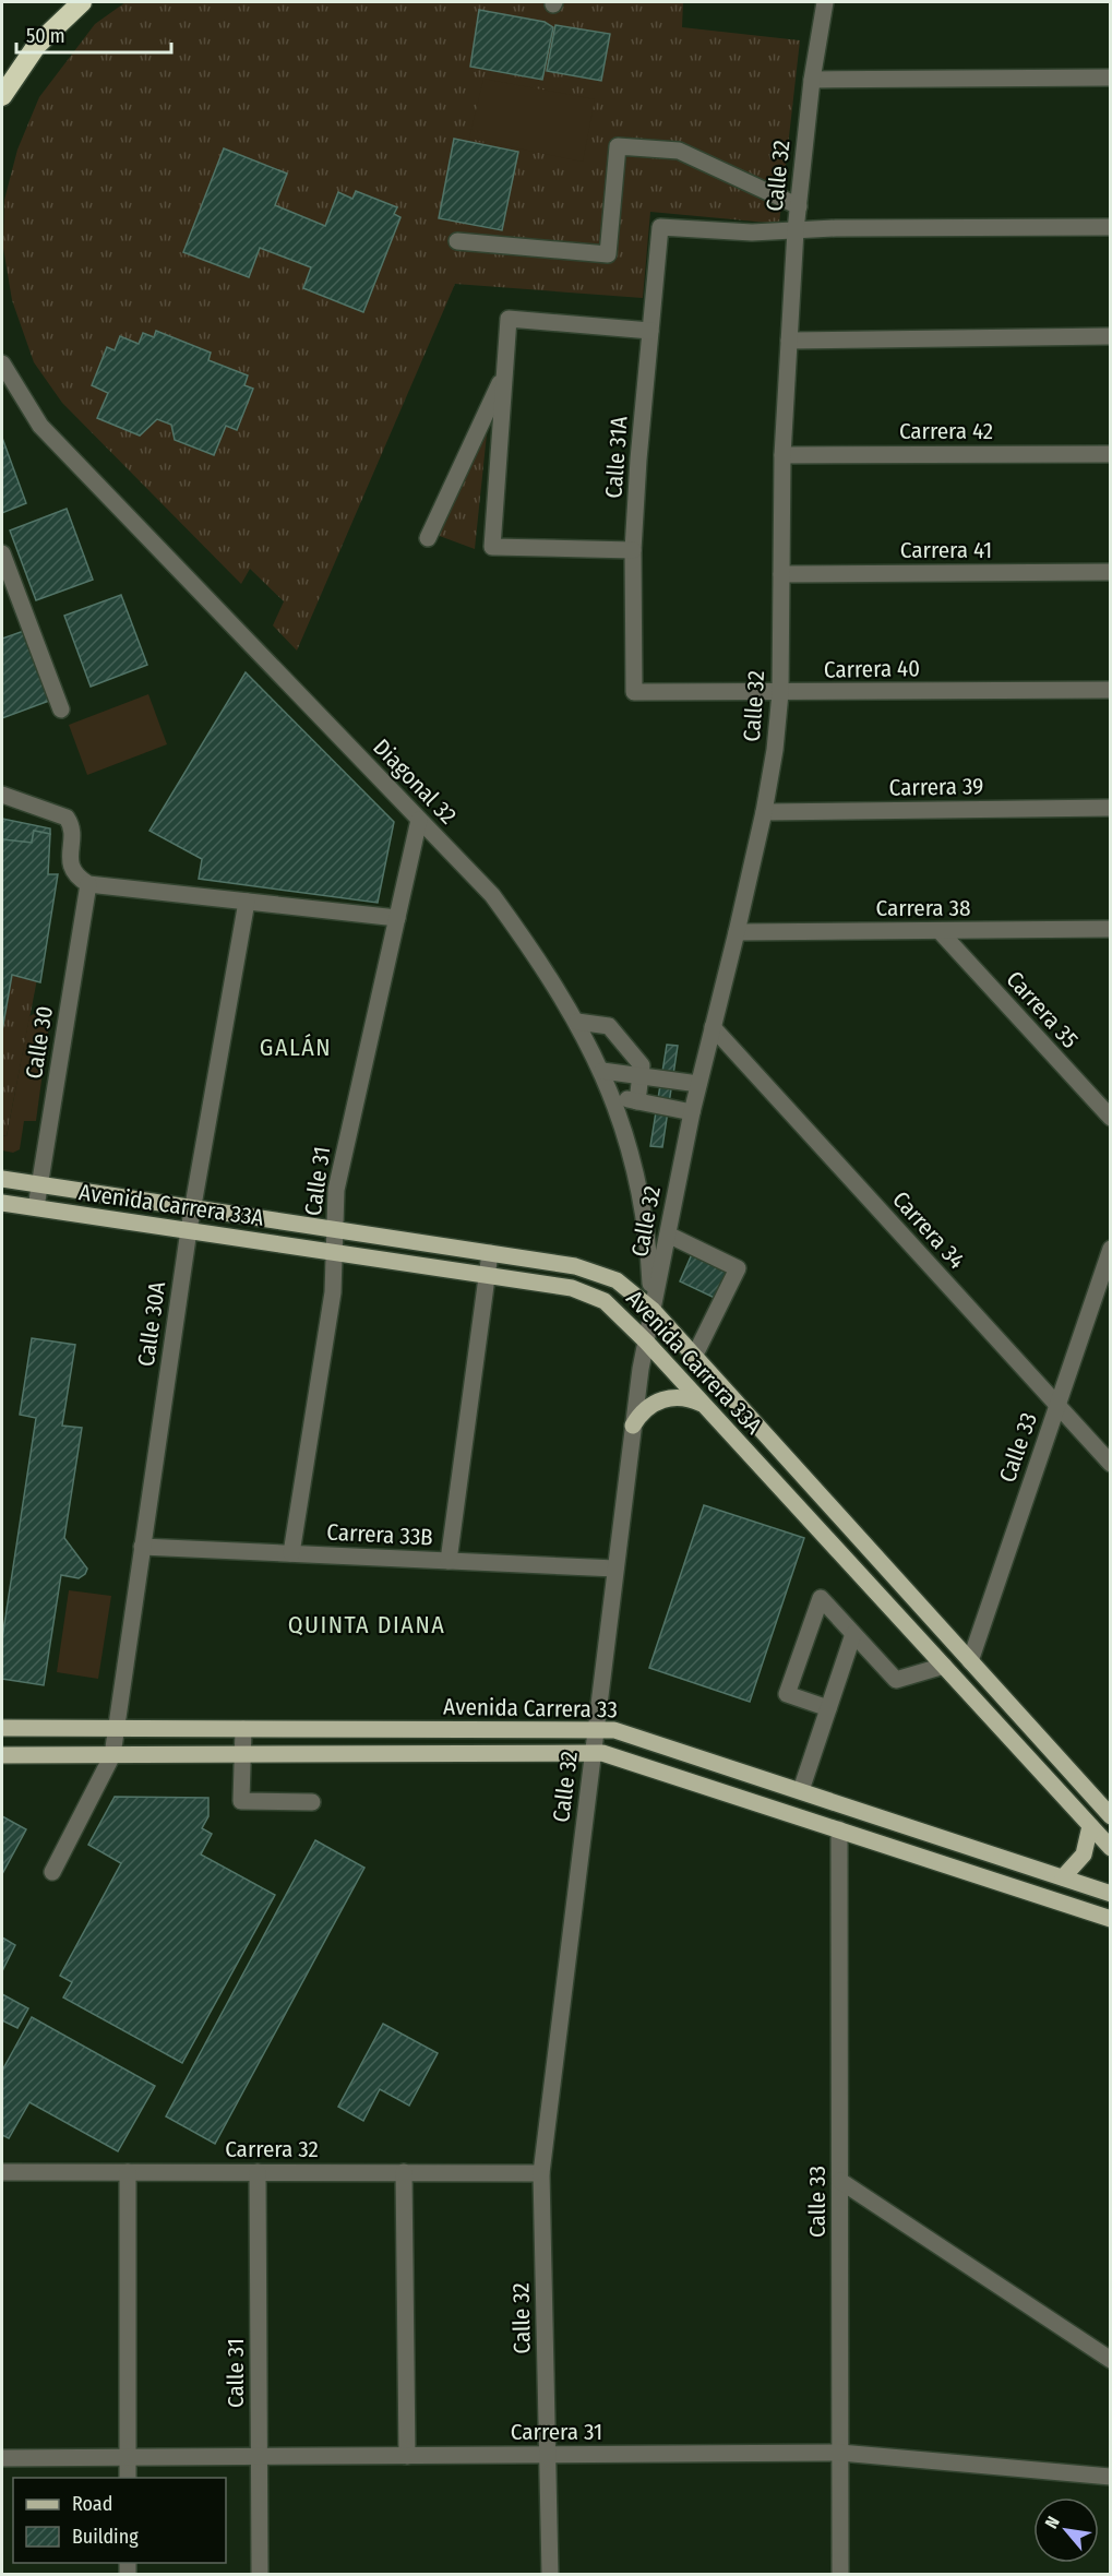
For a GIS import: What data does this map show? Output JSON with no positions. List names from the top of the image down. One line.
{"streets":{"main road":["Avenida Carrera 33A","Avenida Carrera 33"],"street":["Calle 32","Carrera 42","Calle 31A","Carrera 41","Carrera 40","Diagonal 32","Carrera 39","Carrera 38","Carrera 35","Calle 30","Calle 31","Carrera 34","Calle 30A","Calle 33","Carrera 33B","Carrera 32","Carrera 31"]},"crossings":[["Calle 32","Carrera 42"],["Calle 32","Calle 31A"],["Calle 32","Carrera 41"],["Calle 32","Carrera 40"],["Calle 32","Diagonal 32"],["Calle 32","Carrera 39"],["Calle 32","Carrera 38"],["Calle 32","Avenida Carrera 33A"],["Calle 32","Carrera 34"],["Calle 32","Carrera 33B"],["Calle 32","Avenida Carrera 33"],["Calle 32","Carrera 32"],["Calle 32","Carrera 31"],["Calle 31A","Carrera 40"],["Diagonal 32","Calle 31"],["Diagonal 32","Avenida Carrera 33A"],["Carrera 38","Carrera 35"],["Calle 30","Avenida Carrera 33A"],["Calle 31","Avenida Carrera 33A"],["Calle 31","Carrera 33B"],["Calle 31","Carrera 32"],["Calle 31","Carrera 31"],["Avenida Carrera 33A","Calle 30A"],["Avenida Carrera 33A","Calle 33"],["Carrera 34","Calle 33"],["Calle 30A","Carrera 33B"],["Calle 30A","Avenida Carrera 33"],["Calle 33","Avenida Carrera 33"],["Calle 33","Carrera 31"]],"districts":["GALÁN","QUINTA DIANA"],"legend":["Road","Building"],"scale_bar":"50 m","north":"top left"}
